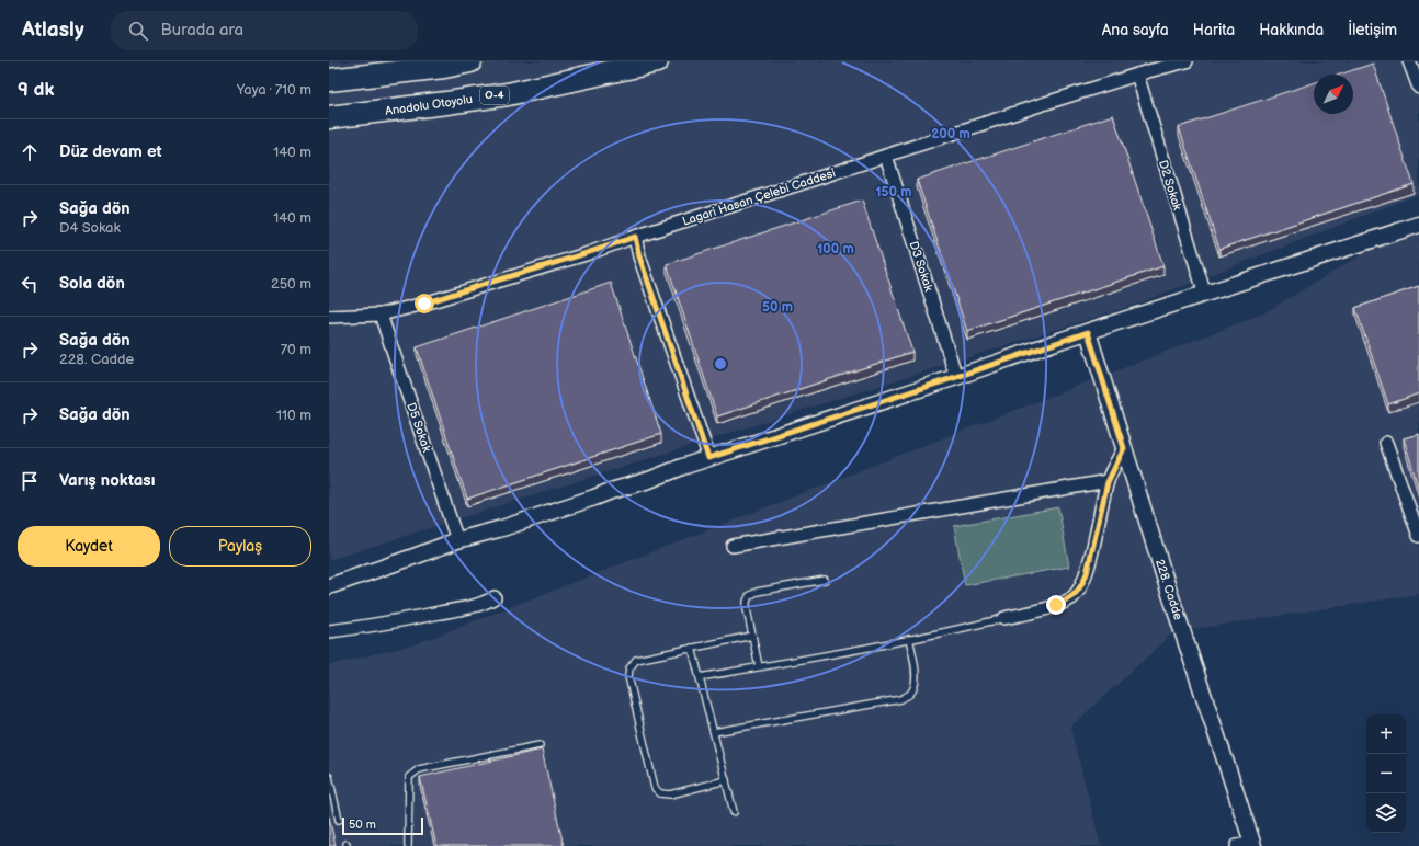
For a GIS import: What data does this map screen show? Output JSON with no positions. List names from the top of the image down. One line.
{"streets":{"highway":["O-4","Anadolu Otoyolu"],"street":["D2 Sokak","Lagari Hasan Çelebi Caddesi","D3 Sokak","D5 Sokak","228. Cadde"]},"crossings":[["D2 Sokak","Lagari Hasan Çelebi Caddesi"],["Lagari Hasan Çelebi Caddesi","D3 Sokak"],["Lagari Hasan Çelebi Caddesi","D5 Sokak"]],"scale_bar":"50 m","north":"top right","page":{"header":"Atlasly","search":"Burada ara","nav":["Ana sayfa","Harita","Hakkında","İletişim"],"heading":["9 dk","Yaya · 710 m"],"list":[["Düz devam et","140 m"],["Sağa dön","D4 Sokak","140 m"],["Sola dön","250 m"],["Sağa dön","228. Cadde","70 m"],["Sağa dön","110 m"],"Varış noktası"],"buttons":["Kaydet","Paylaş"],"map_buttons":["+","−"],"scale":"50 m"},"rings":["200 m","150 m","100 m","50 m"]}
